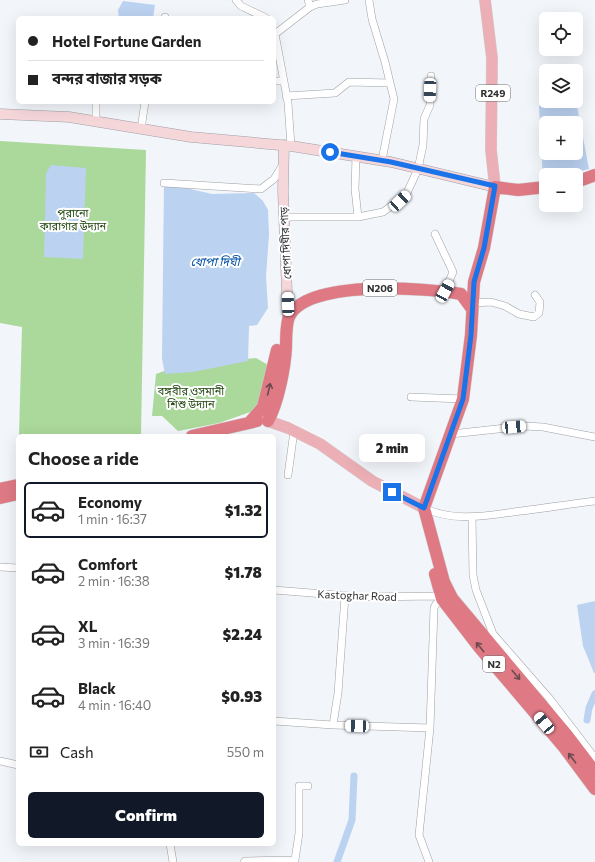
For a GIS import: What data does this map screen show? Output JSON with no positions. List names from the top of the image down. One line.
{"streets":{"highway":["ধোপা দিঘীর পাড়","N206","N2"],"main road":["R249"],"street":["Kastoghar Road"]},"crossings":[["ধোপা দিঘীর পাড়","N206"],["Kastoghar Road","N2"]],"water":["ধোপা দিঘী"],"parks":["পুরানো কারাগার উদ্যান","বঙ্গবীর ওসমানী শিশু উদ্যান"],"page":{"map_buttons":["+","−"],"banner":["Hotel Fortune Garden","বন্দর বাজার সড়ক"],"bubble":"2 min","heading":"Choose a ride","list":[{"name":"Economy","note":"1 min · 16:37","value":"$1.32"},{"name":"Comfort","note":"2 min · 16:38","value":"$1.78"},{"name":"XL","note":"3 min · 16:39","value":"$2.24"},{"name":"Black","note":"4 min · 16:40","value":"$0.93"}],"pay":["Cash","550 m"],"buttons":"Confirm"}}
